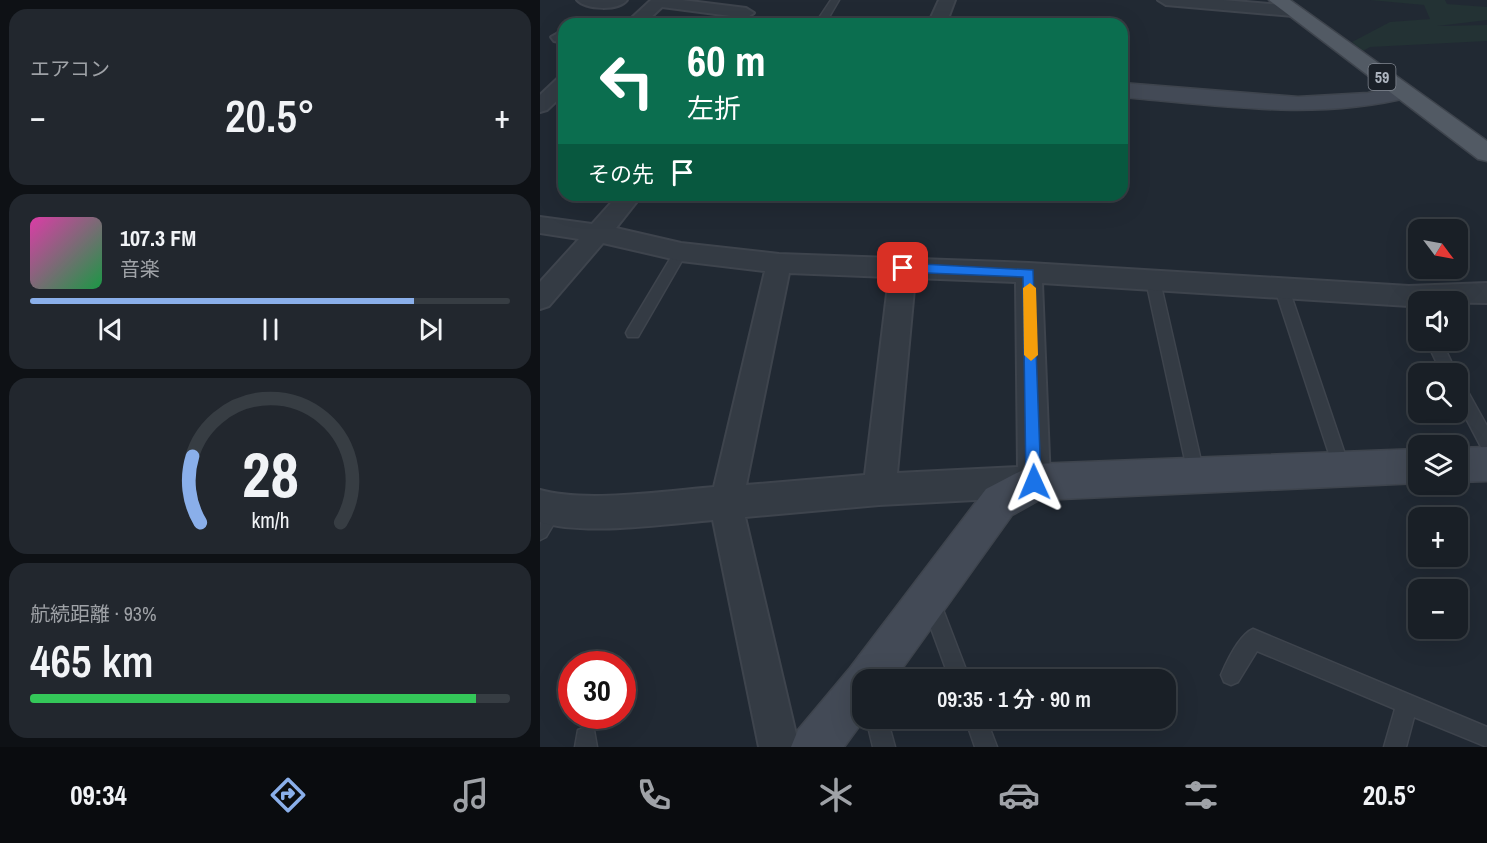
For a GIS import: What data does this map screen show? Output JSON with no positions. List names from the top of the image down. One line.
{"streets":{"main road":["59"]},"north":"bottom right","page":{"tile":["エアコン",["航続距離 · 93%","465 km"]],"turn":["60 m","左折"],"heat":["−","20.5°","+"],"then":"その先","song":["107.3 FM","音楽"],"map_buttons":["+","−"],"limit":"30","trip":"09:35 · 1 分 · 90 m","tabs":["09:34","20.5°"],"gauge":["28","km/h"]}}
